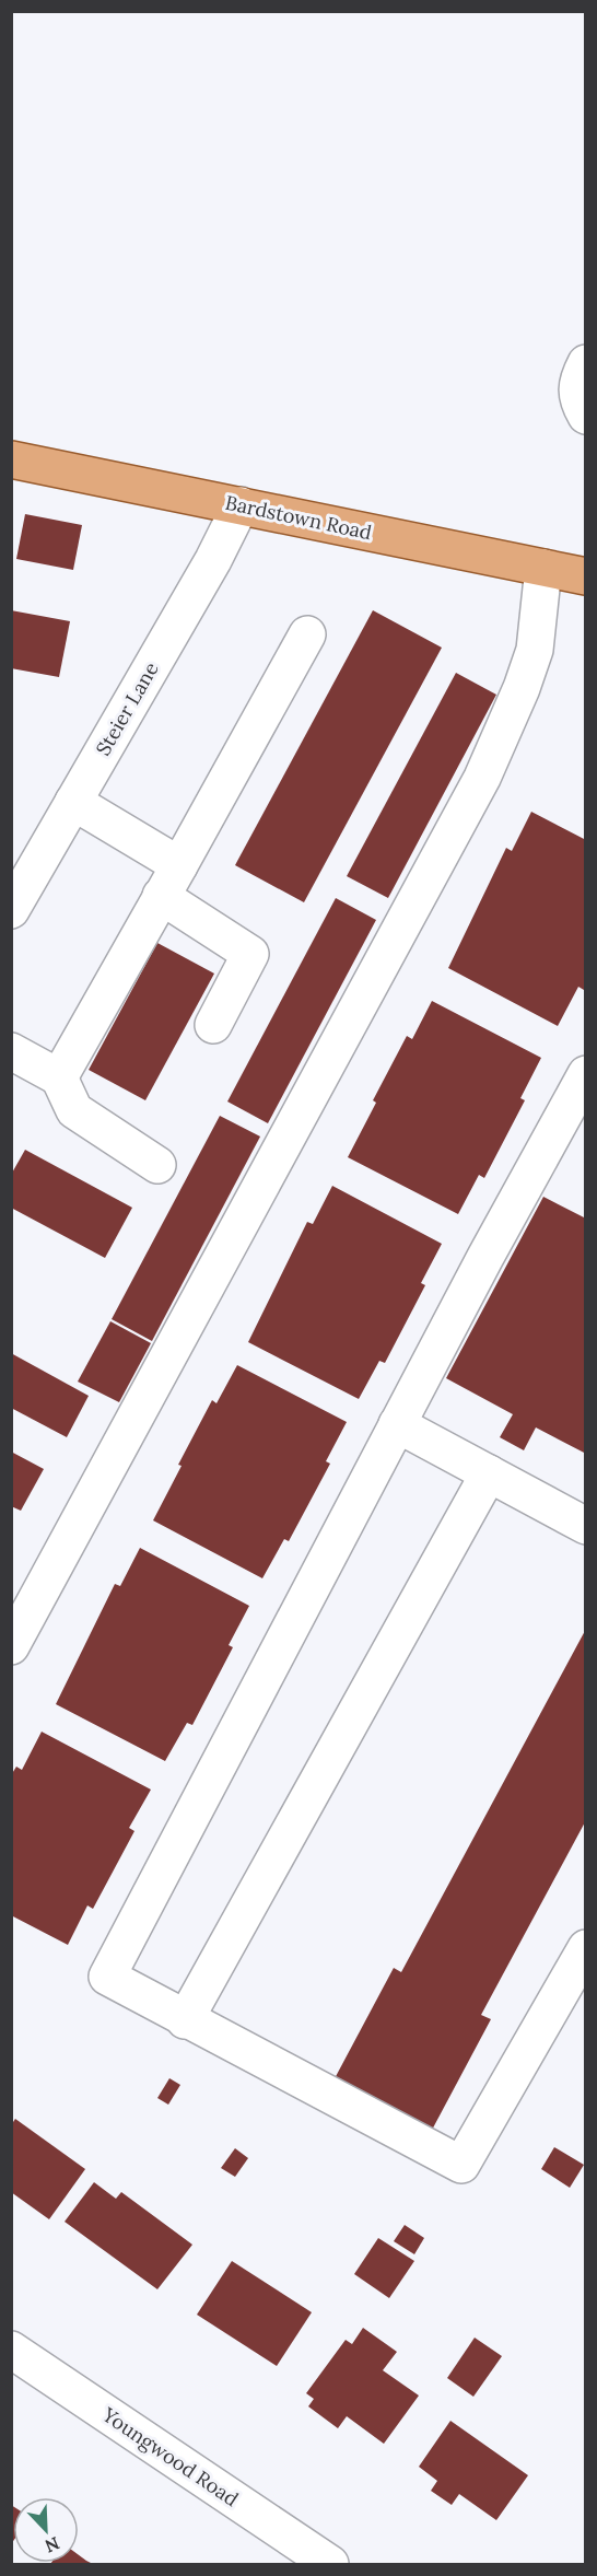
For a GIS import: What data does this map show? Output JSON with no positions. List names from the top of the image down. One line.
{"streets":{"main road":["Bardstown Road"],"street":["Steier Lane","Youngwood Road"]},"crossings":[["Bardstown Road","Steier Lane"]],"north":"bottom right"}
